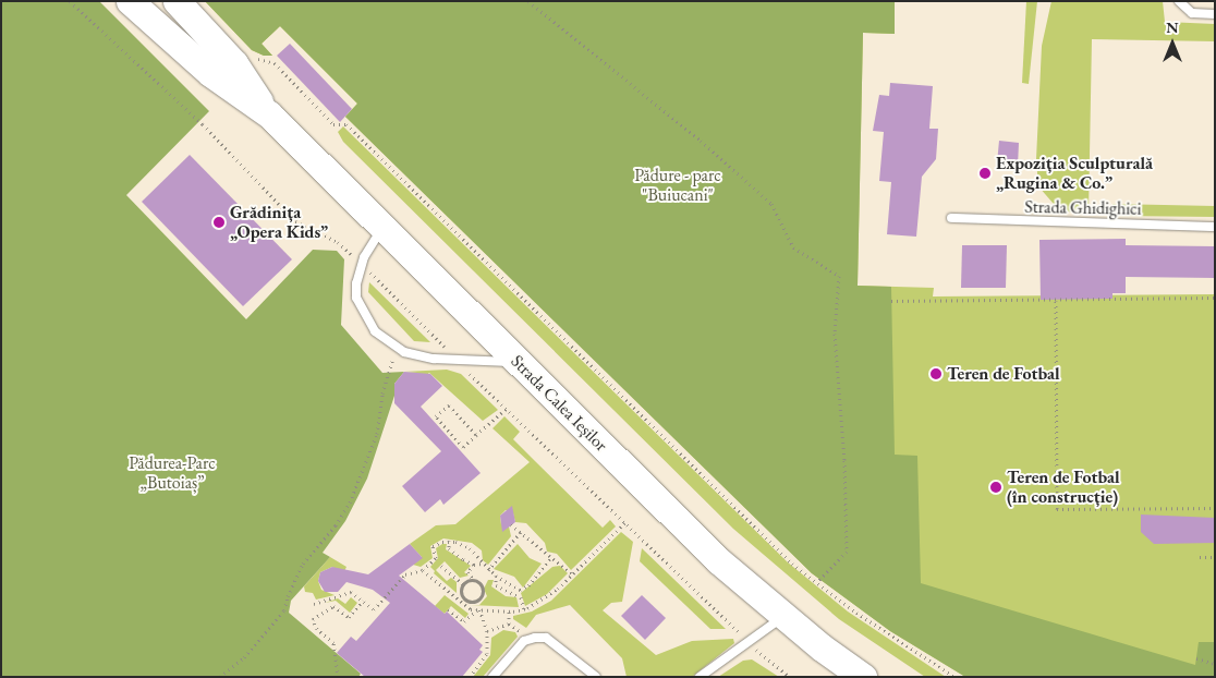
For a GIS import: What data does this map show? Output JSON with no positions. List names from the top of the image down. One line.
{"streets":{"main road":["Strada Calea Ieșilor"],"lane":["Strada Ghidighici"]},"parks":["Pădure - parc \"Buiucani\"","Pădurea-Parc „Butoiaș”"],"places":["Expoziția Sculpturală „Rugina & Co.”","Grădinița „Opera Kids”","Teren de Fotbal","Teren de Fotbal (în construcție)"],"north":"top"}
